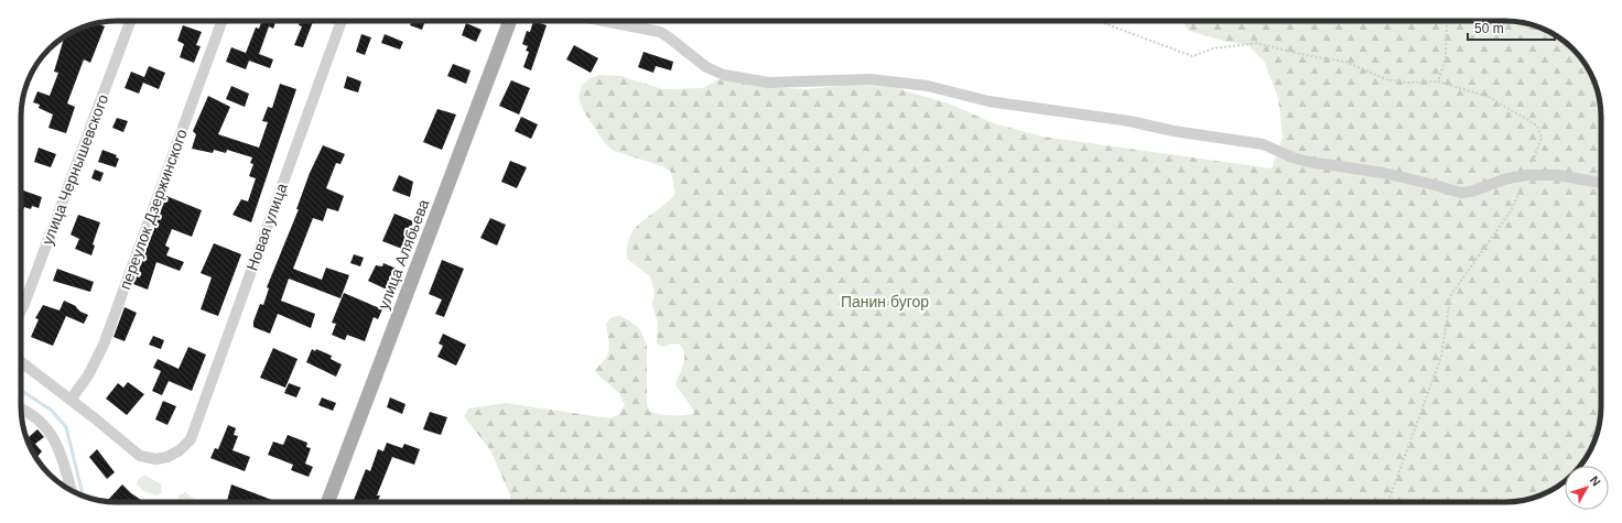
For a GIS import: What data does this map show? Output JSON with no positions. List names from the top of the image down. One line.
{"streets":{"main road":["улица Алябьева"],"street":["улица Чернышевского","переулок Дзержинского","Новая улица"]},"crossings":[["переулок Дзержинского","Новая улица"]],"parks":["Панин бугор"],"scale_bar":"50 m","north":"top right"}
